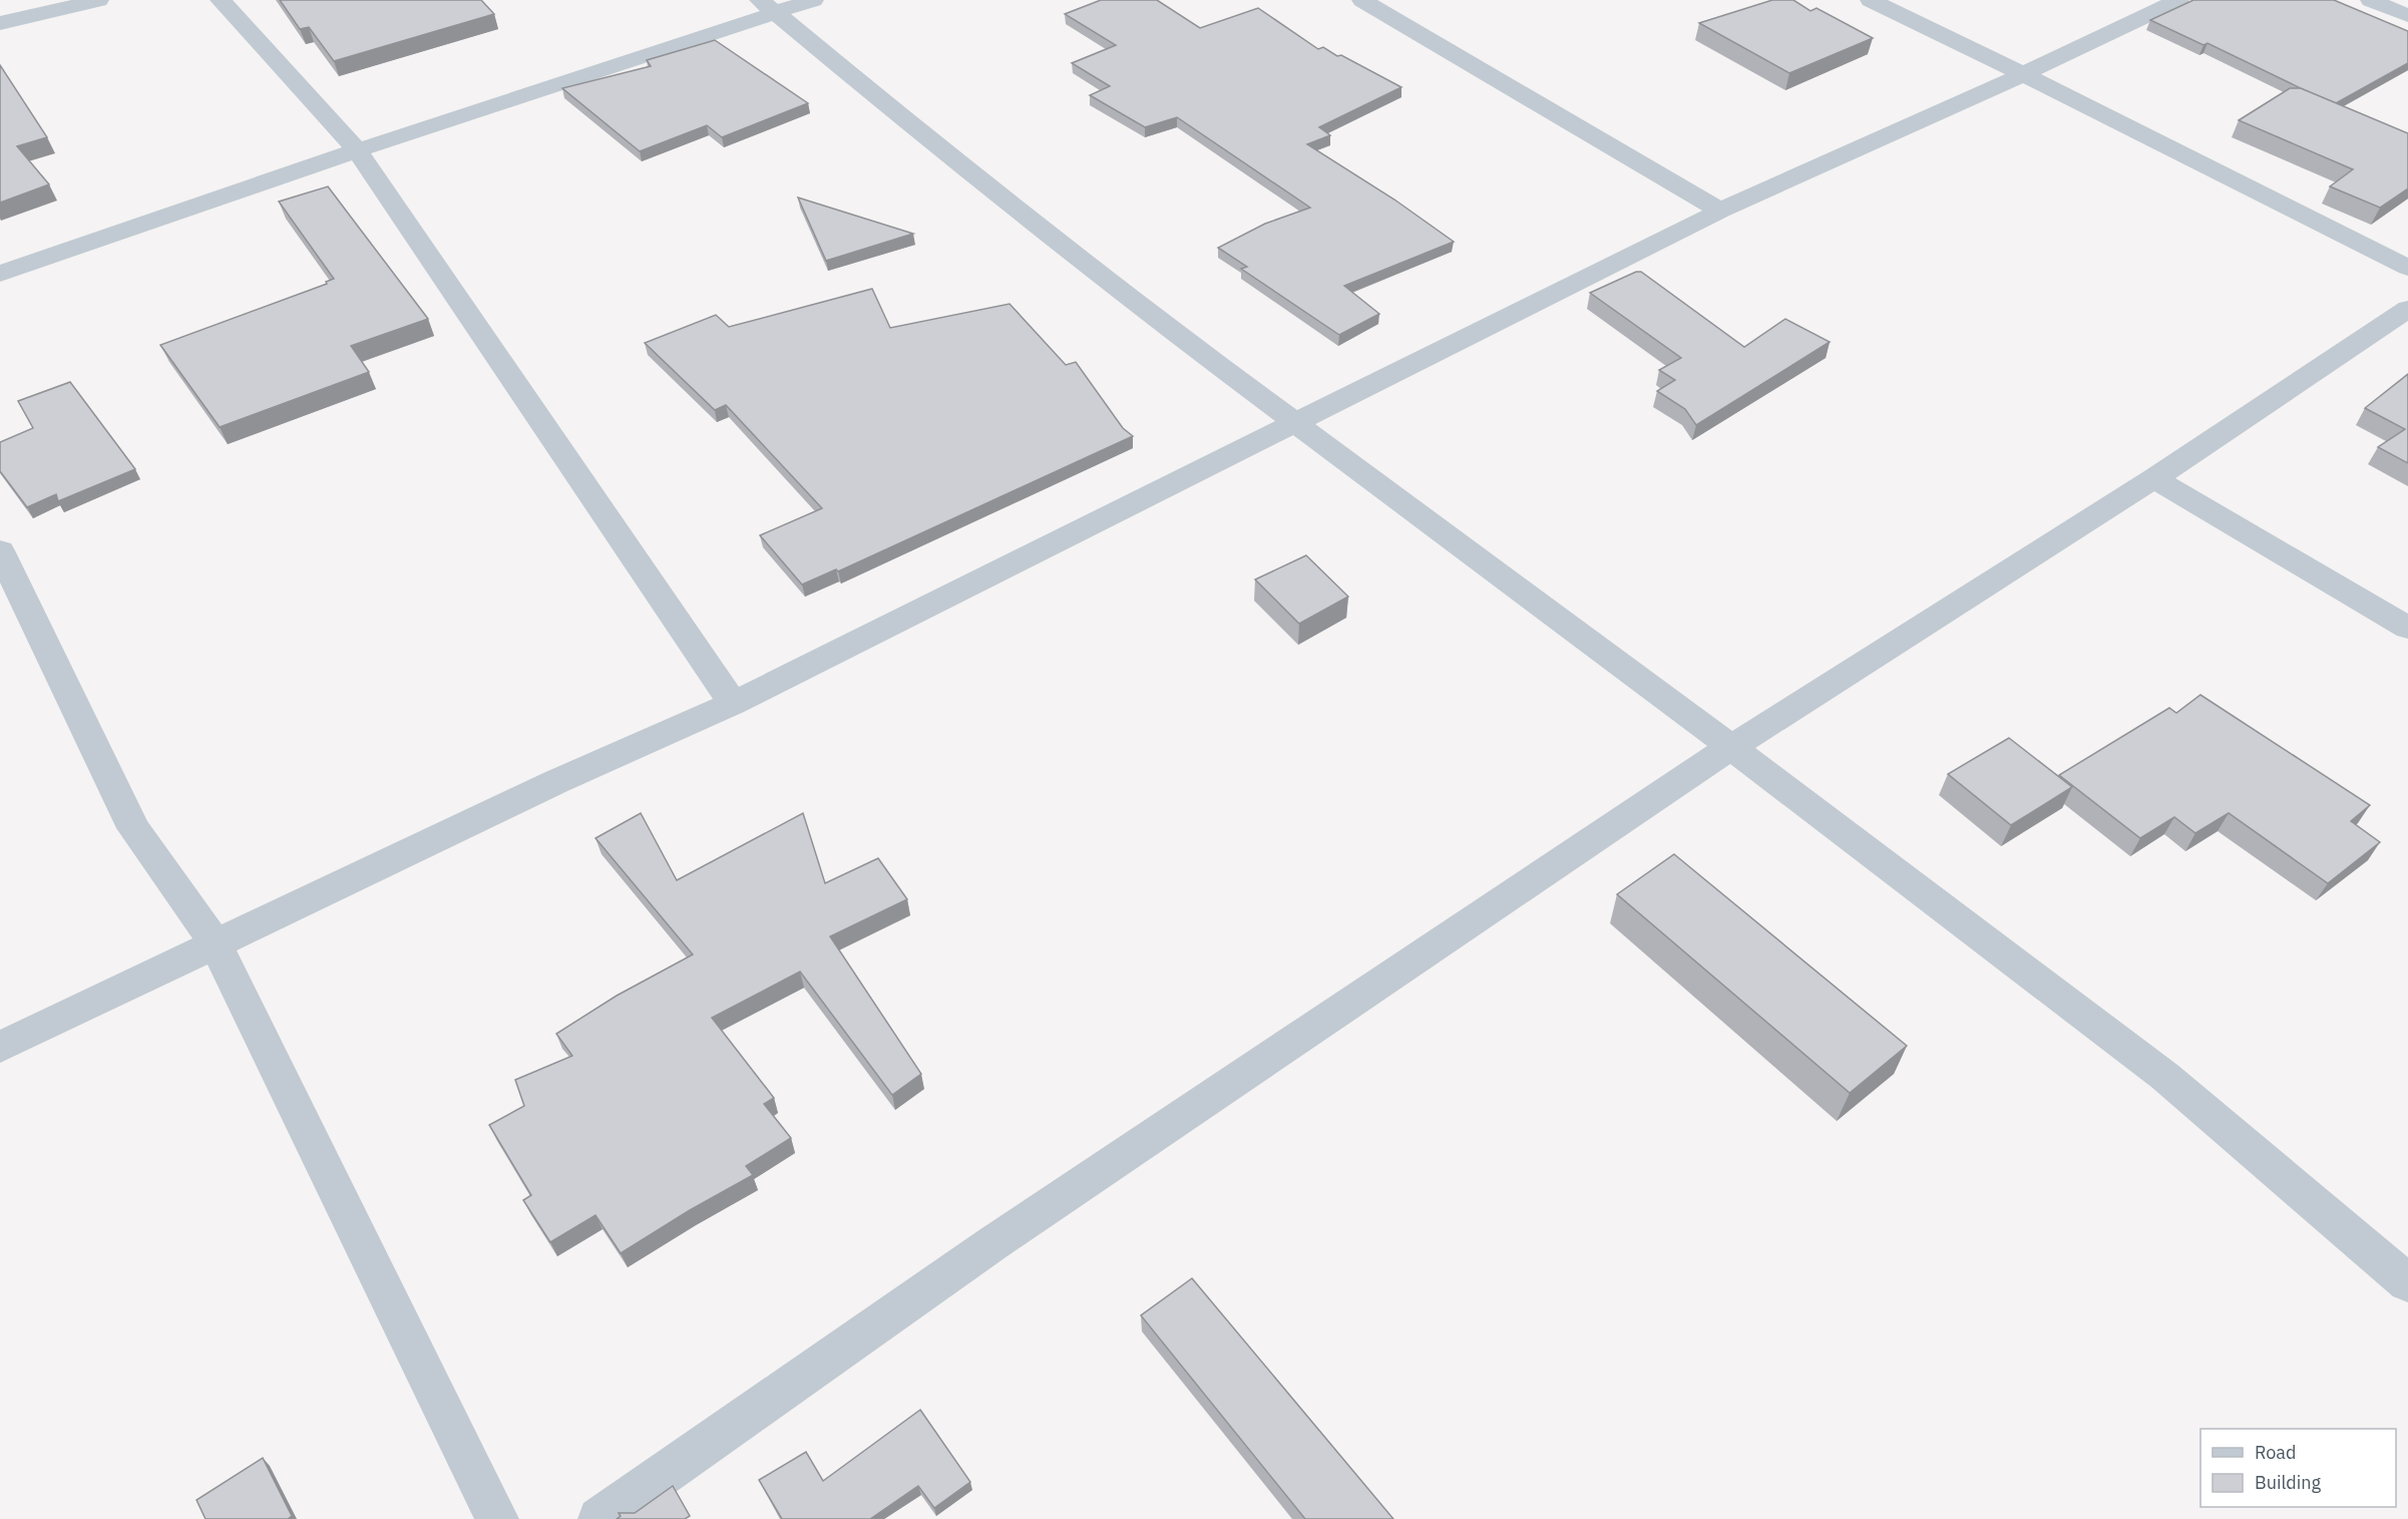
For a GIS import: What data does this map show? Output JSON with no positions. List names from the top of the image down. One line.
{"legend":["Road","Building"]}
